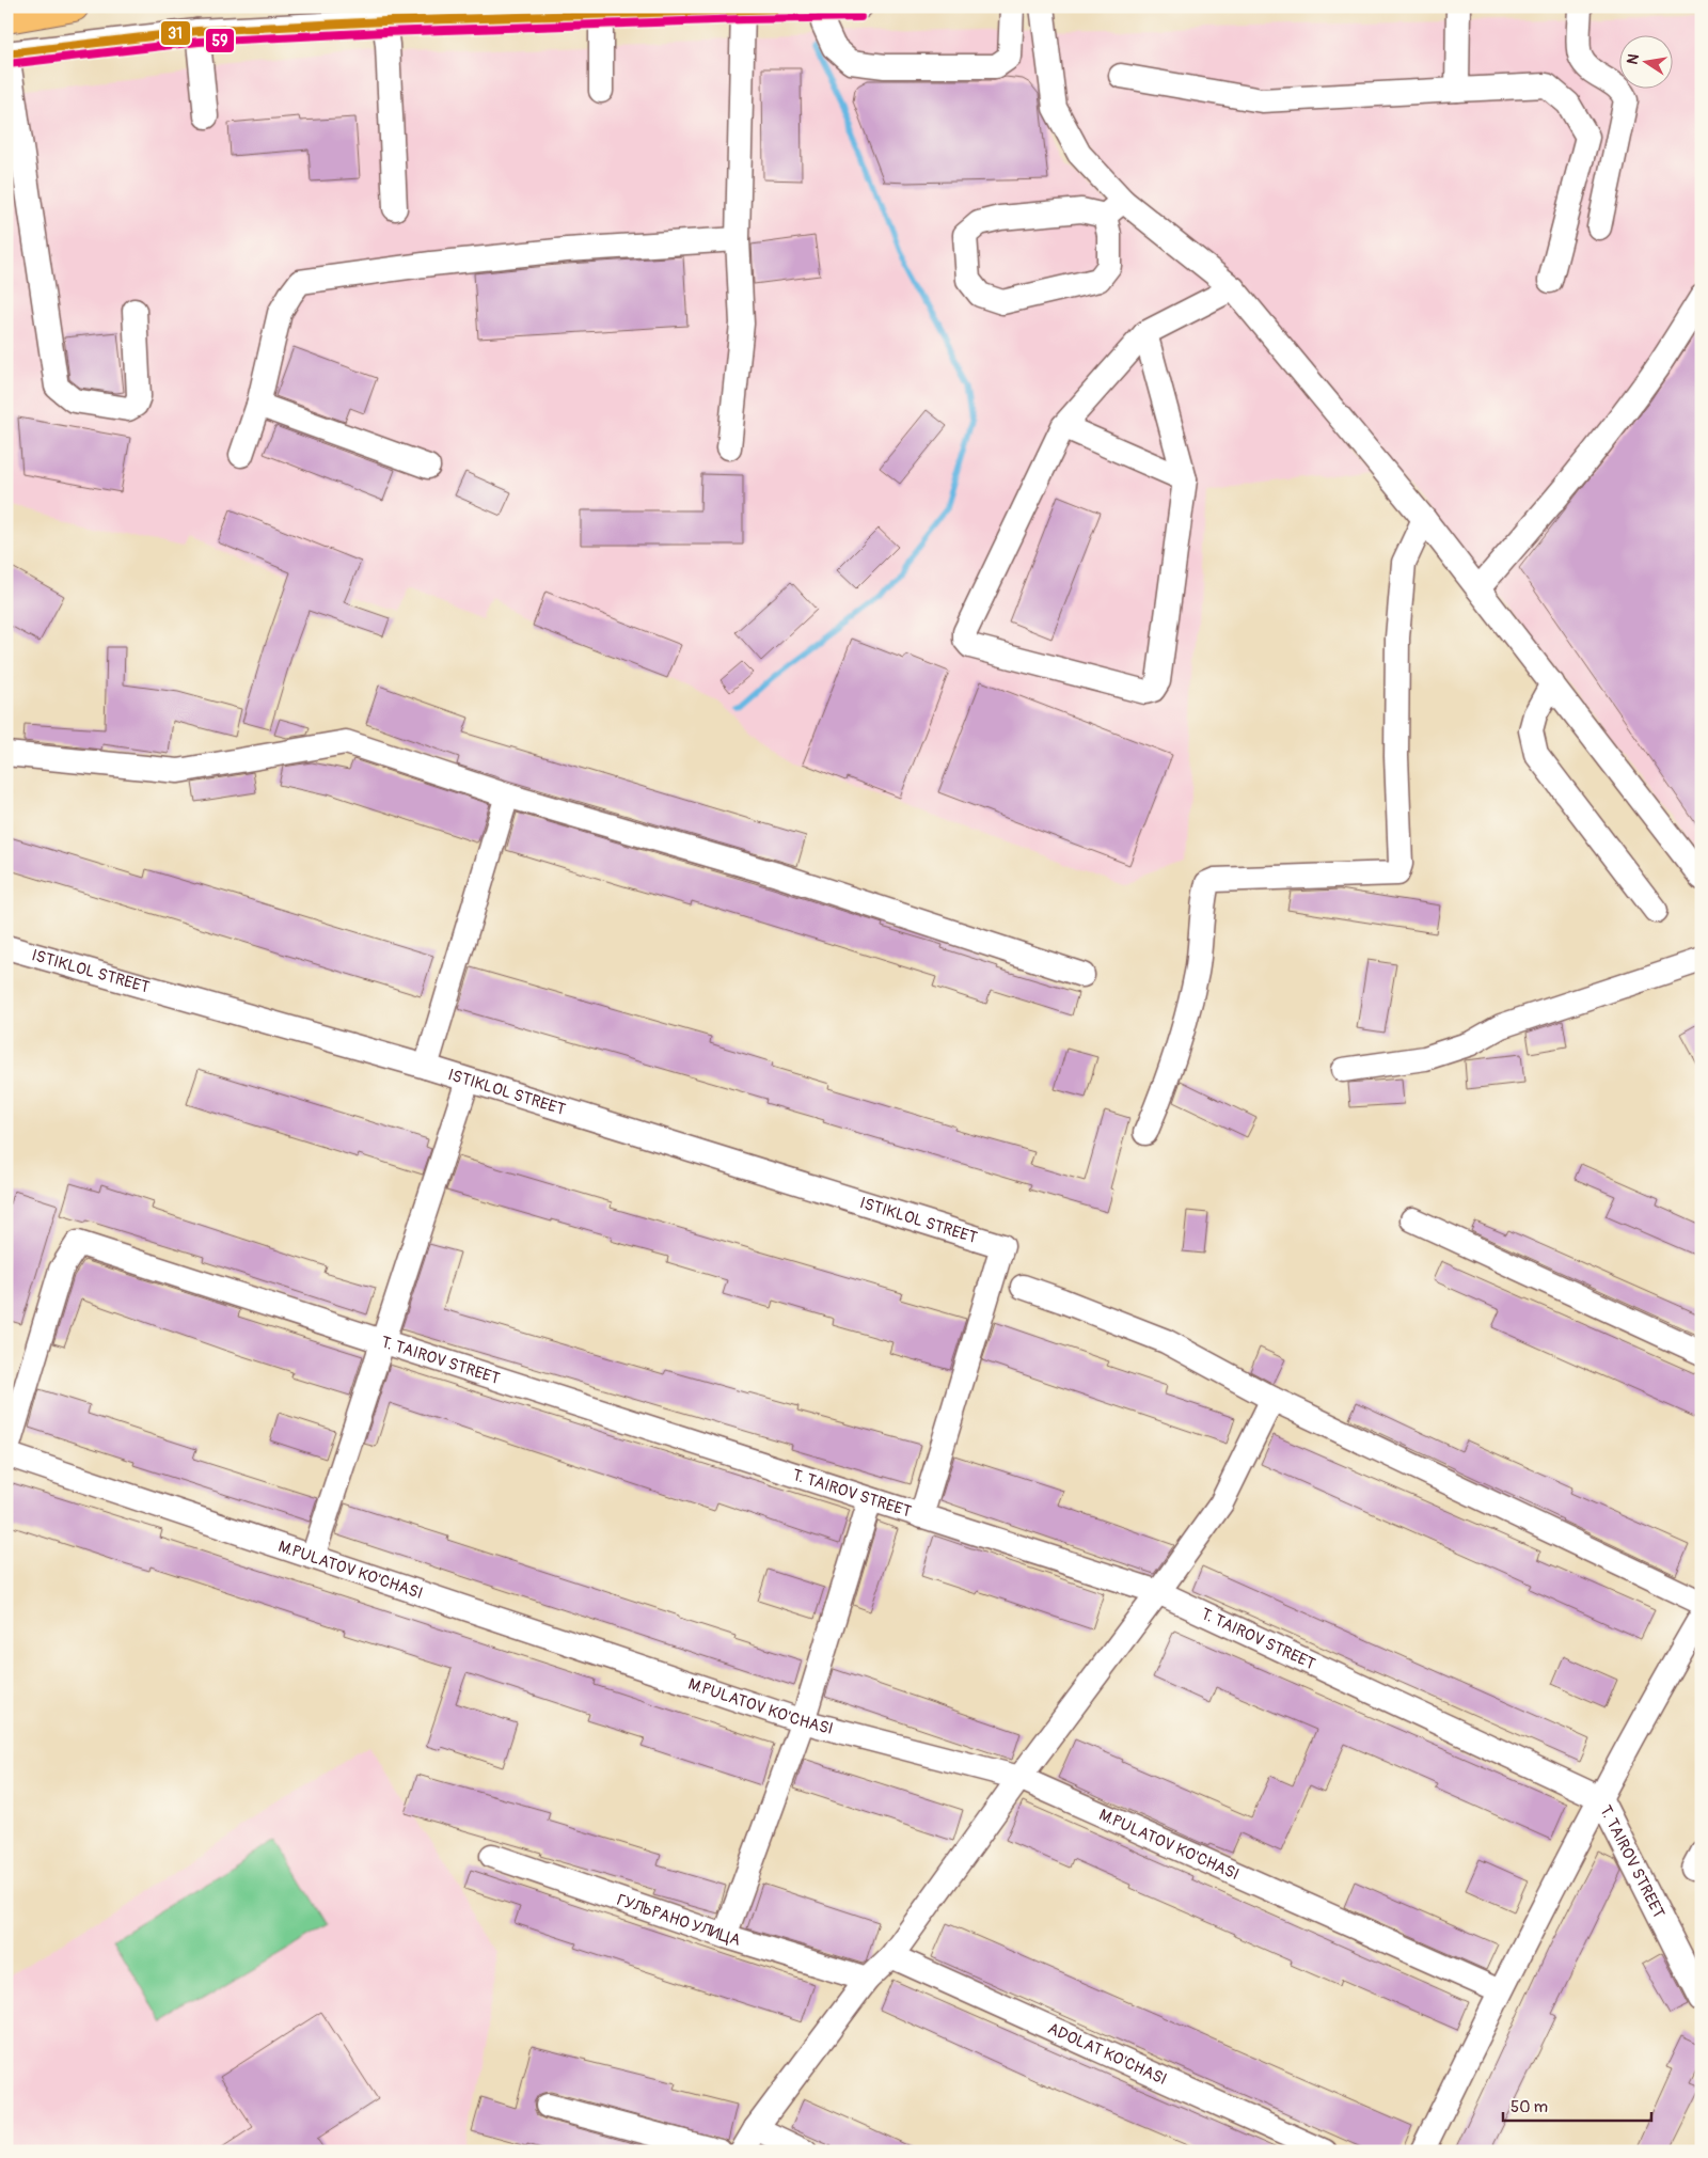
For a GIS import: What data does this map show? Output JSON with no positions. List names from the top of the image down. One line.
{"streets":{"street":["ISTIKLOL STREET","T. TAIROV STREET","M.PULATOV KO'CHASI","ГУЛЬРАНО УЛИЦА","ADOLAT KO'CHASI"]},"crossings":[["ISTIKLOL STREET","T. TAIROV STREET"],["T. TAIROV STREET","M.PULATOV KO'CHASI"]],"lines":["transit line 31","transit line 59"],"scale_bar":"50 m","north":"left"}
